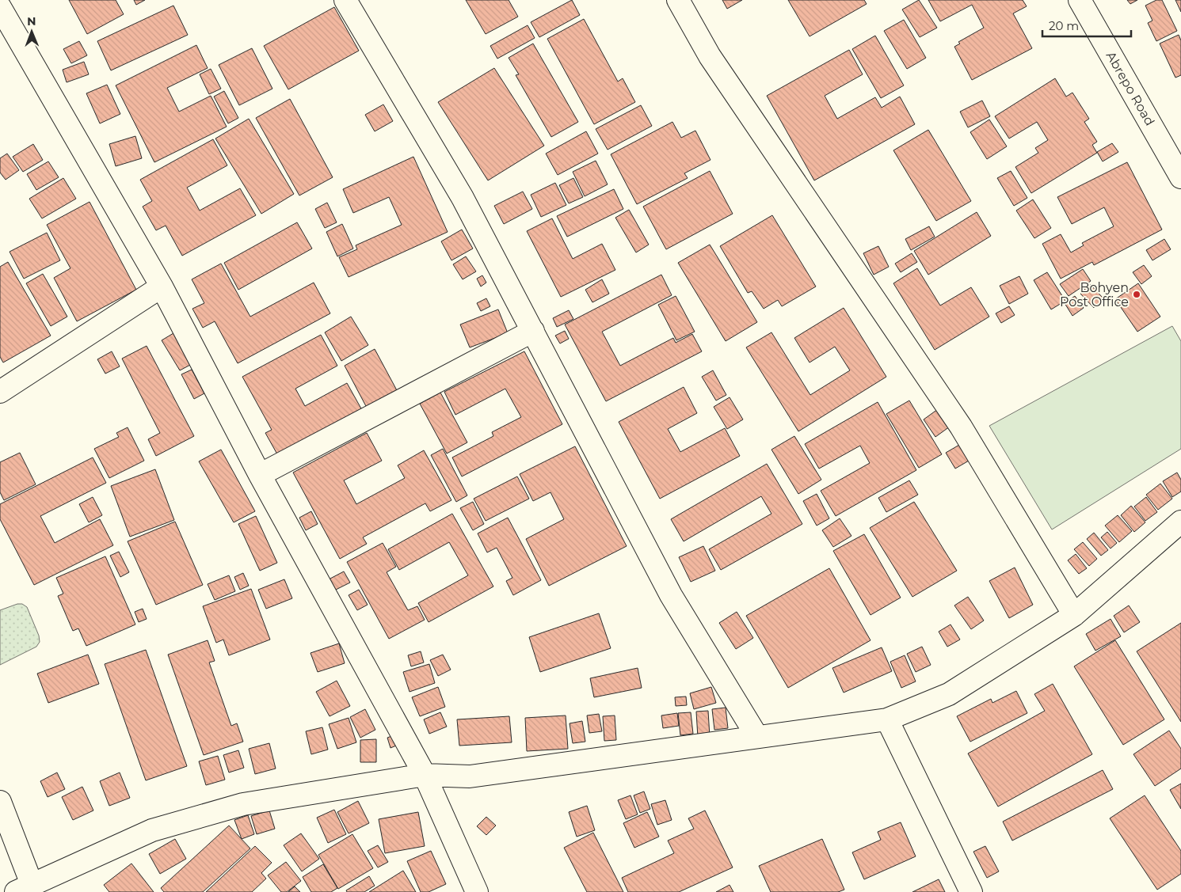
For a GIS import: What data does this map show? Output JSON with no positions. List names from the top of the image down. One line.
{"streets":{"street":["Abrepo Road"]},"places":["Bohyen Post Office"],"scale_bar":"20 m","north":"top"}
